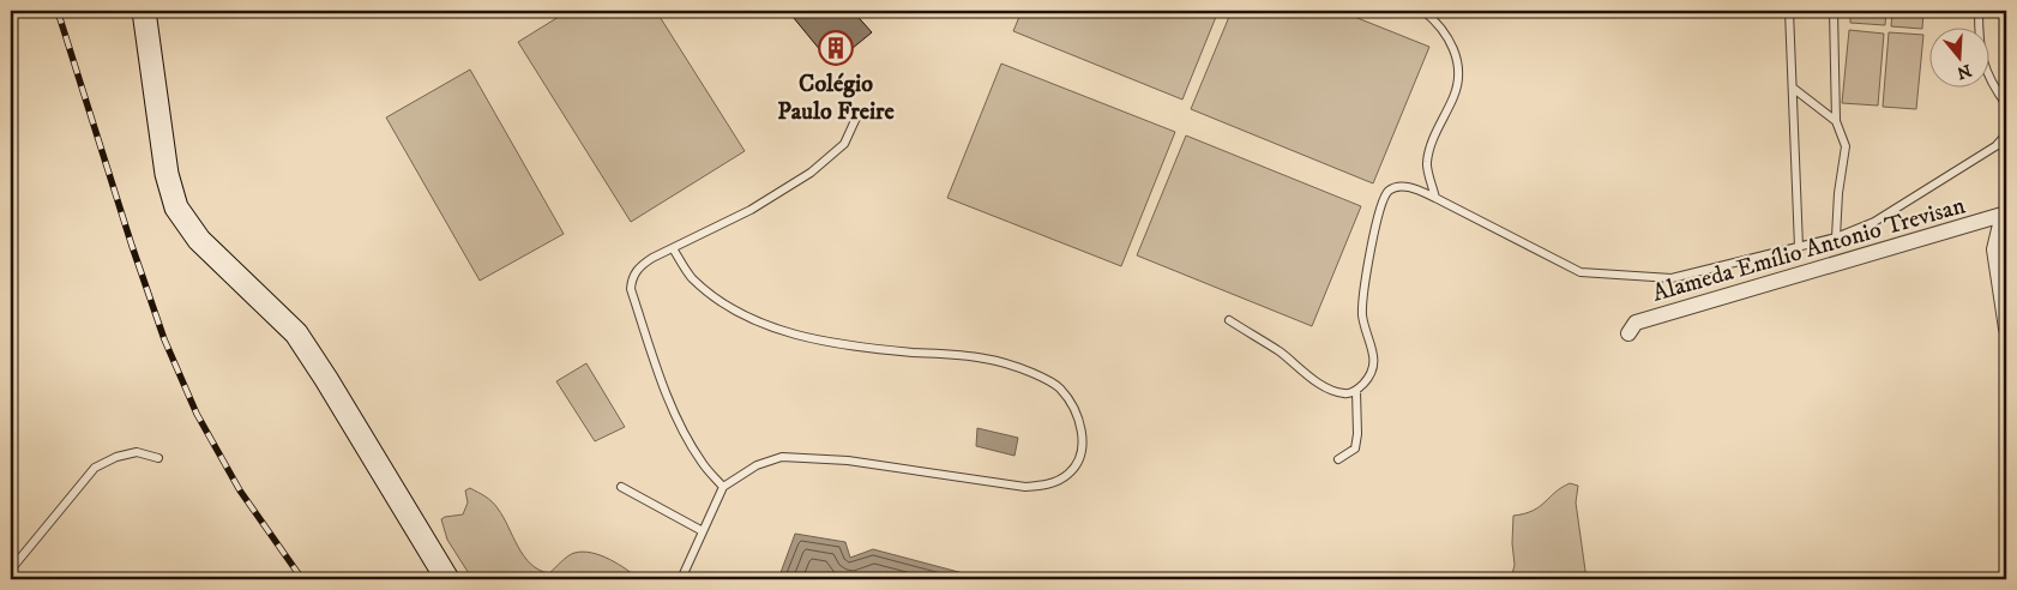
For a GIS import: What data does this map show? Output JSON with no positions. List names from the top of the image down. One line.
{"streets":{"street":["Alameda Emílio Antonio Trevisan"]},"places":{"building":["Colégio Paulo Freire"]},"north":"bottom"}
